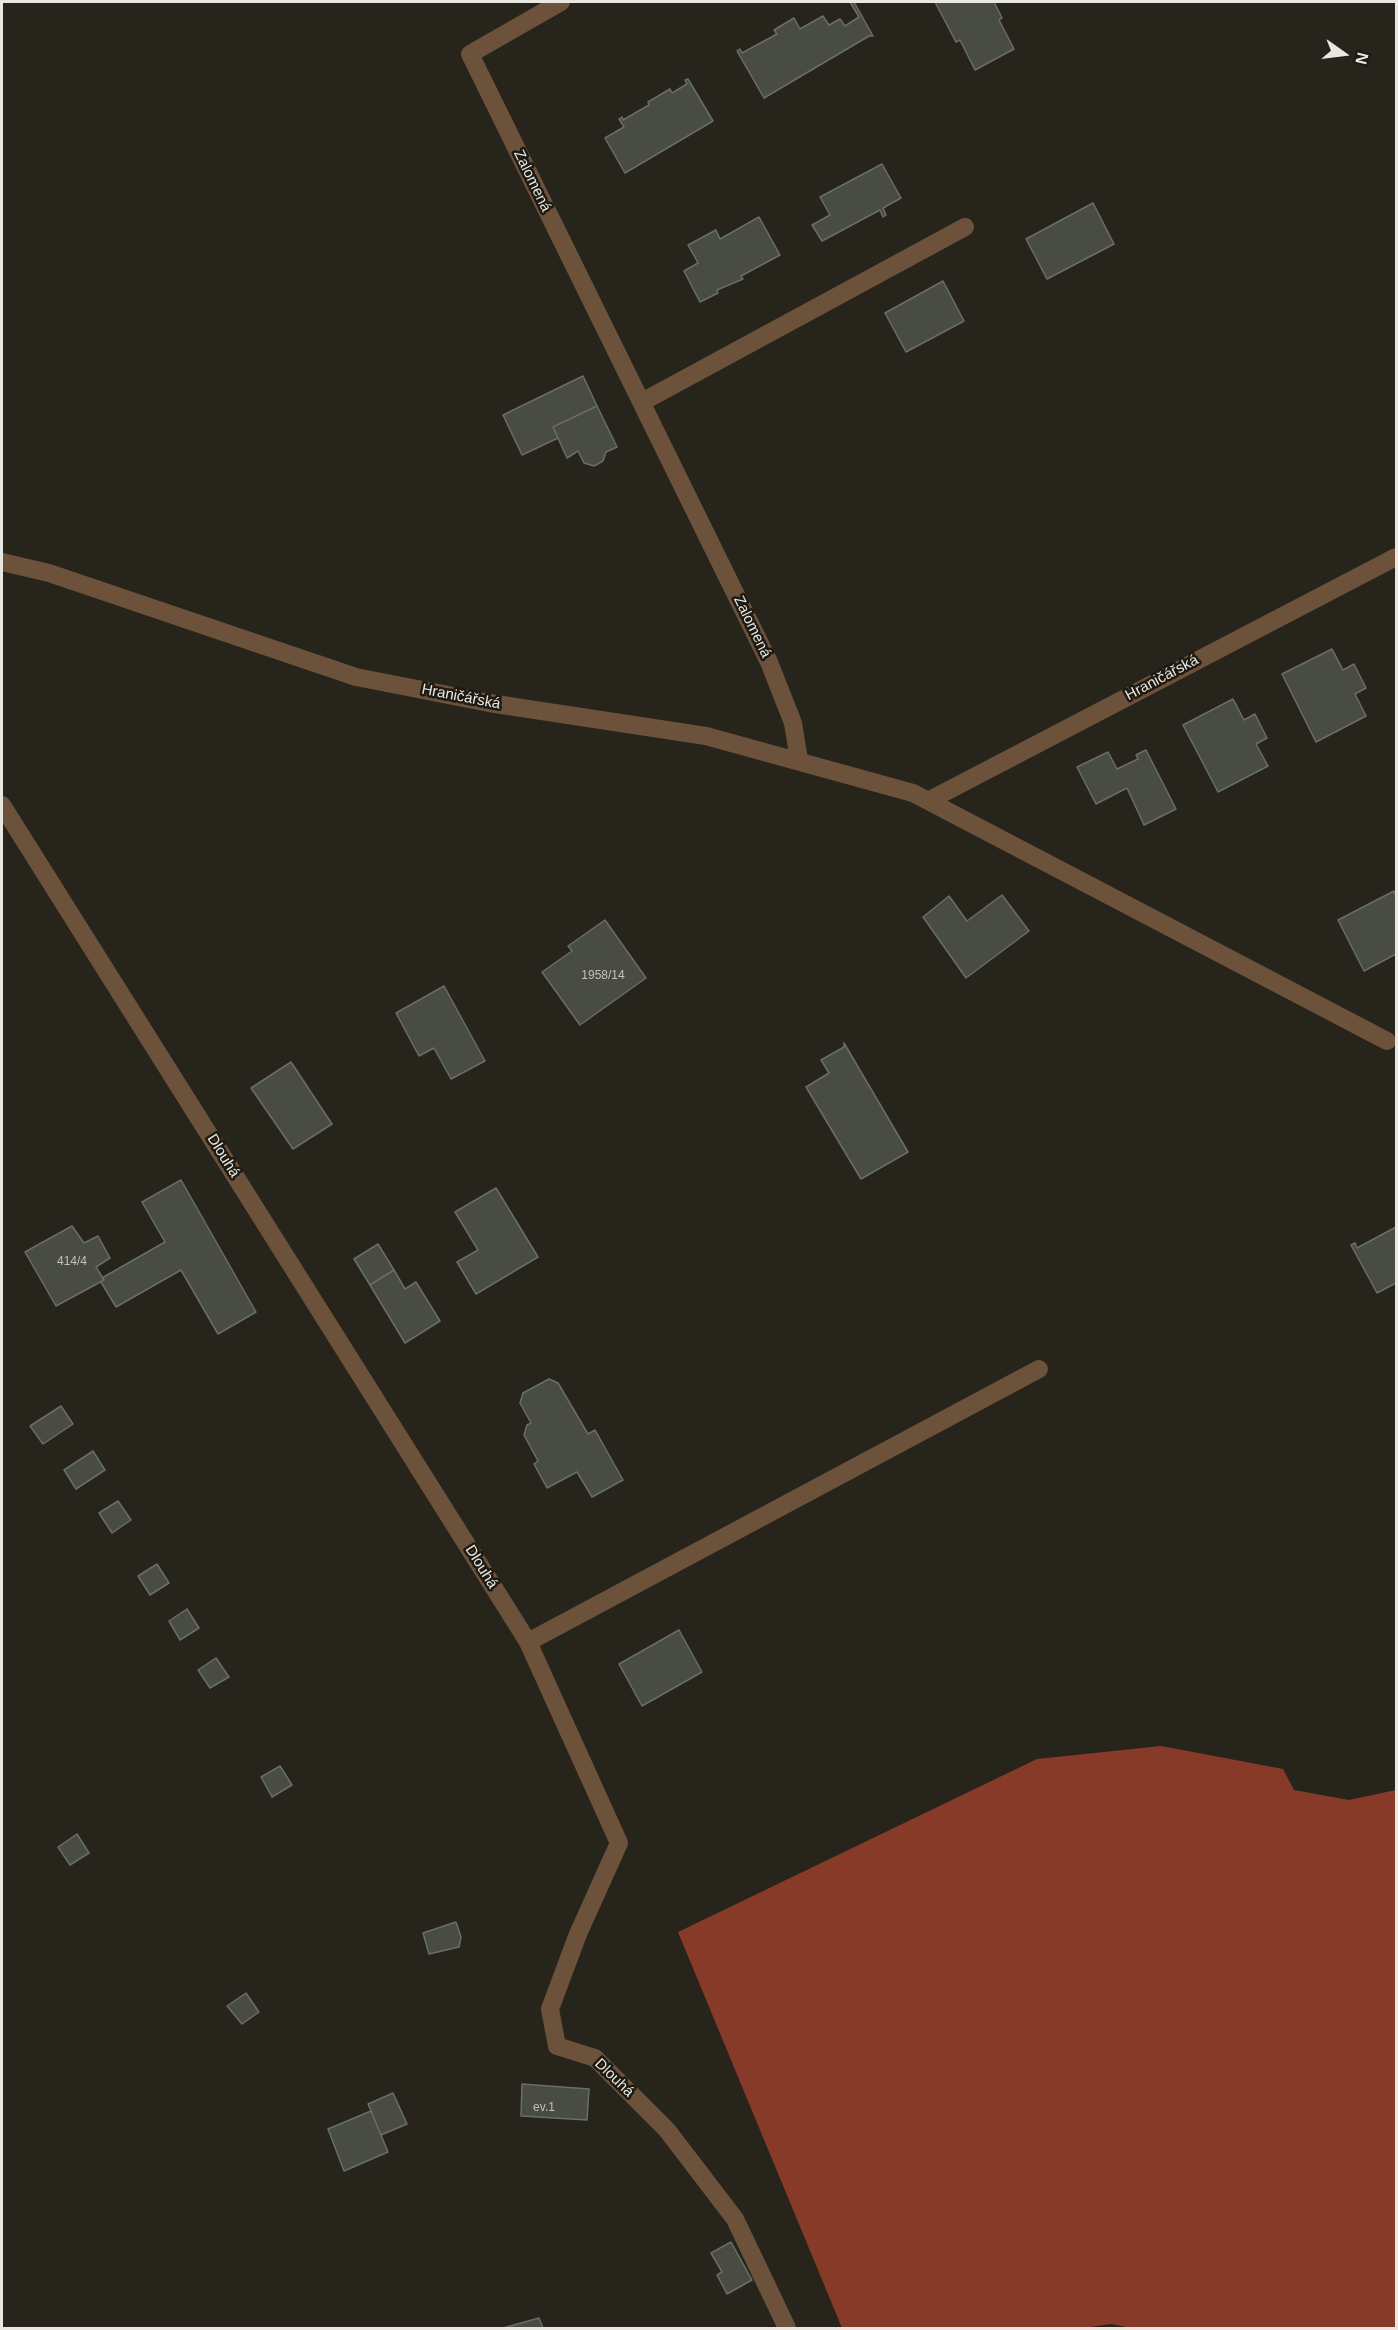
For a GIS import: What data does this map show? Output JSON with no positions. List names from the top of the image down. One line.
{"streets":{"street":["Zalomená","Hraničářská","Dlouhá"]},"crossings":[["Zalomená","Hraničářská"]],"house_numbers":["1958/14","414/4","ev.1"],"north":"right"}
